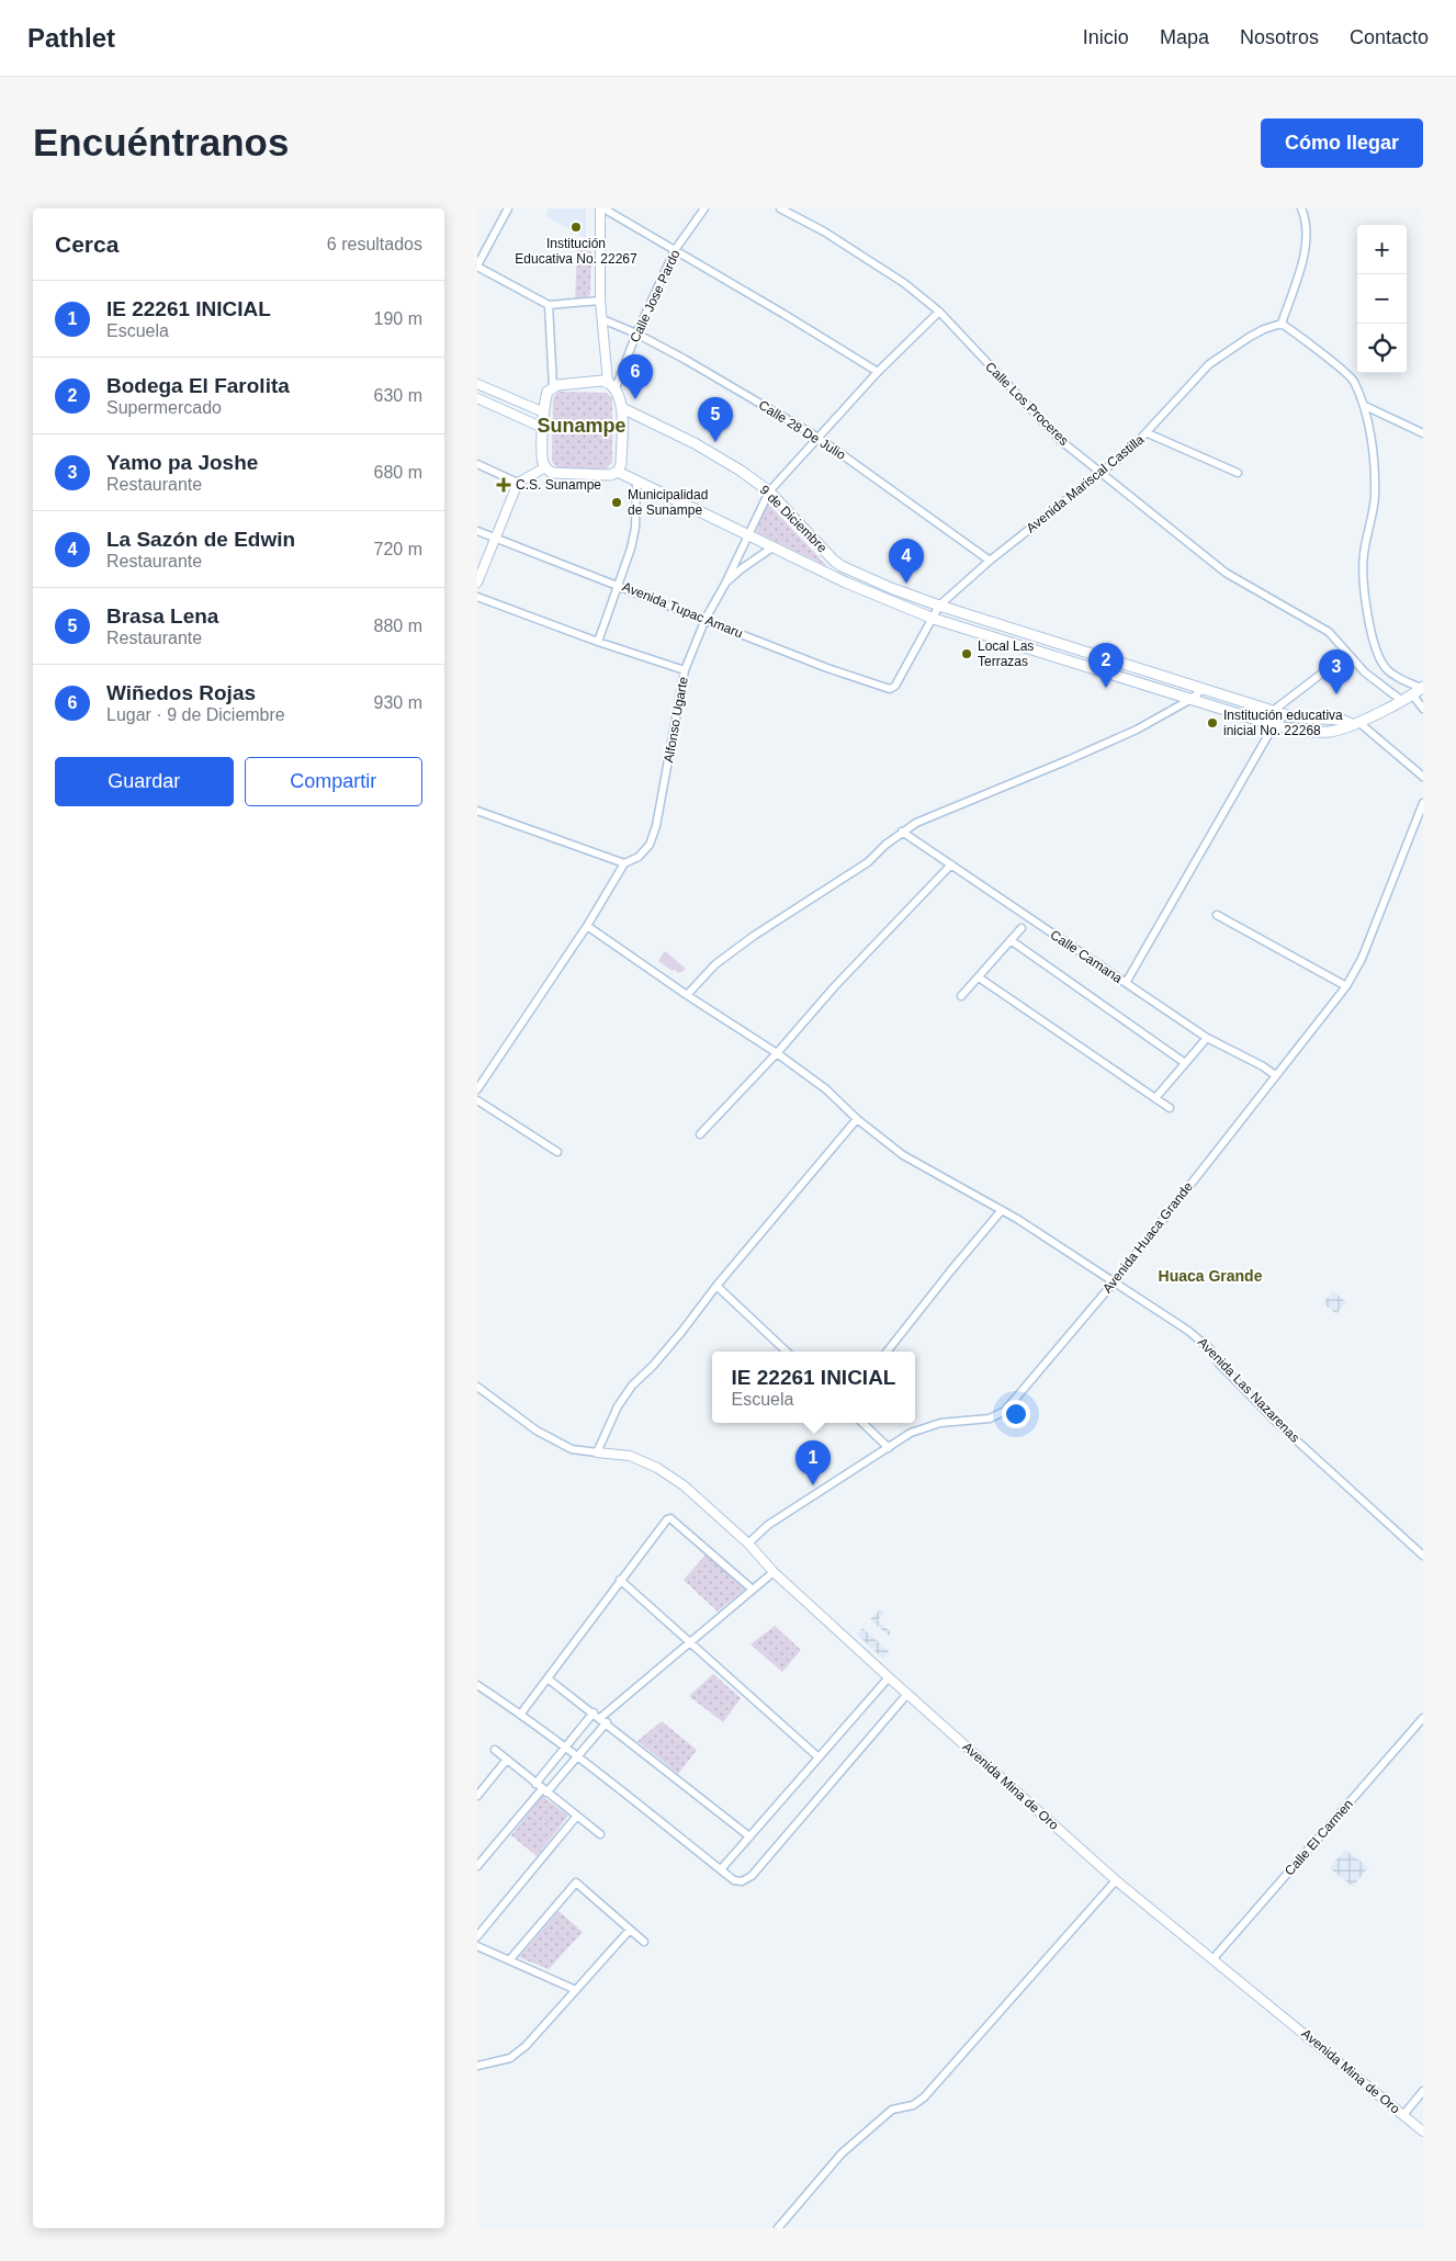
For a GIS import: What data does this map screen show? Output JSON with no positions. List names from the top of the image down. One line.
{"streets":{"main road":["9 de Diciembre"],"street":["Calle Jose Pardo","Calle Los Proceres","Calle 28 De Julio","Avenida Mariscal Castilla","Avenida Tupac Amaru","Alfonso Ugarte","Calle Camana","Avenida Huaca Grande","Avenida Las Nazarenas","Avenida Mina de Oro","Calle El Carmen"]},"crossings":[["Calle Jose Pardo","Calle 28 De Julio"],["Calle Jose Pardo","9 de Diciembre"],["Calle Los Proceres","Avenida Mariscal Castilla"],["Calle Los Proceres","Alfonso Ugarte"],["Calle 28 De Julio","Avenida Mariscal Castilla"],["Calle 28 De Julio","Alfonso Ugarte"],["Avenida Mariscal Castilla","9 de Diciembre"],["9 de Diciembre","Alfonso Ugarte"],["Avenida Tupac Amaru","Alfonso Ugarte"],["Alfonso Ugarte","Avenida Las Nazarenas"],["Calle Camana","Avenida Huaca Grande"],["Avenida Huaca Grande","Avenida Las Nazarenas"],["Avenida Huaca Grande","Avenida Mina de Oro"],["Avenida Mina de Oro","Calle El Carmen"]],"districts":["Sunampe","Huaca Grande"],"places":{"other":["Institución Educativa No. 22267","Municipalidad de Sunampe","Local Las Terrazas","Institución educativa inicial No. 22268"],"health":["C.S. Sunampe"]},"page":{"header":"Pathlet","nav":["Inicio","Mapa","Nosotros","Contacto"],"buttons":["Cómo llegar",["Guardar","Compartir"]],"title":"Encuéntranos","heading":["Cerca","6 resultados"],"map_buttons":["+","−"],"list":[{"mark":"1","name":"IE 22261 INICIAL","note":"Escuela","value":"190 m"},{"mark":"2","name":"Bodega El Farolita","note":"Supermercado","value":"630 m"},{"mark":"3","name":"Yamo pa Joshe","note":"Restaurante","value":"680 m"},{"mark":"4","name":"La Sazón de Edwin","note":"Restaurante","value":"720 m"},{"mark":"5","name":"Brasa Lena","note":"Restaurante","value":"880 m"},{"mark":"6","name":"Wiñedos Rojas","note":"Lugar · 9 de Diciembre","value":"930 m"}],"pins":["6","5","4","2","3","1"],"popup":["IE 22261 INICIAL","Escuela"]}}
